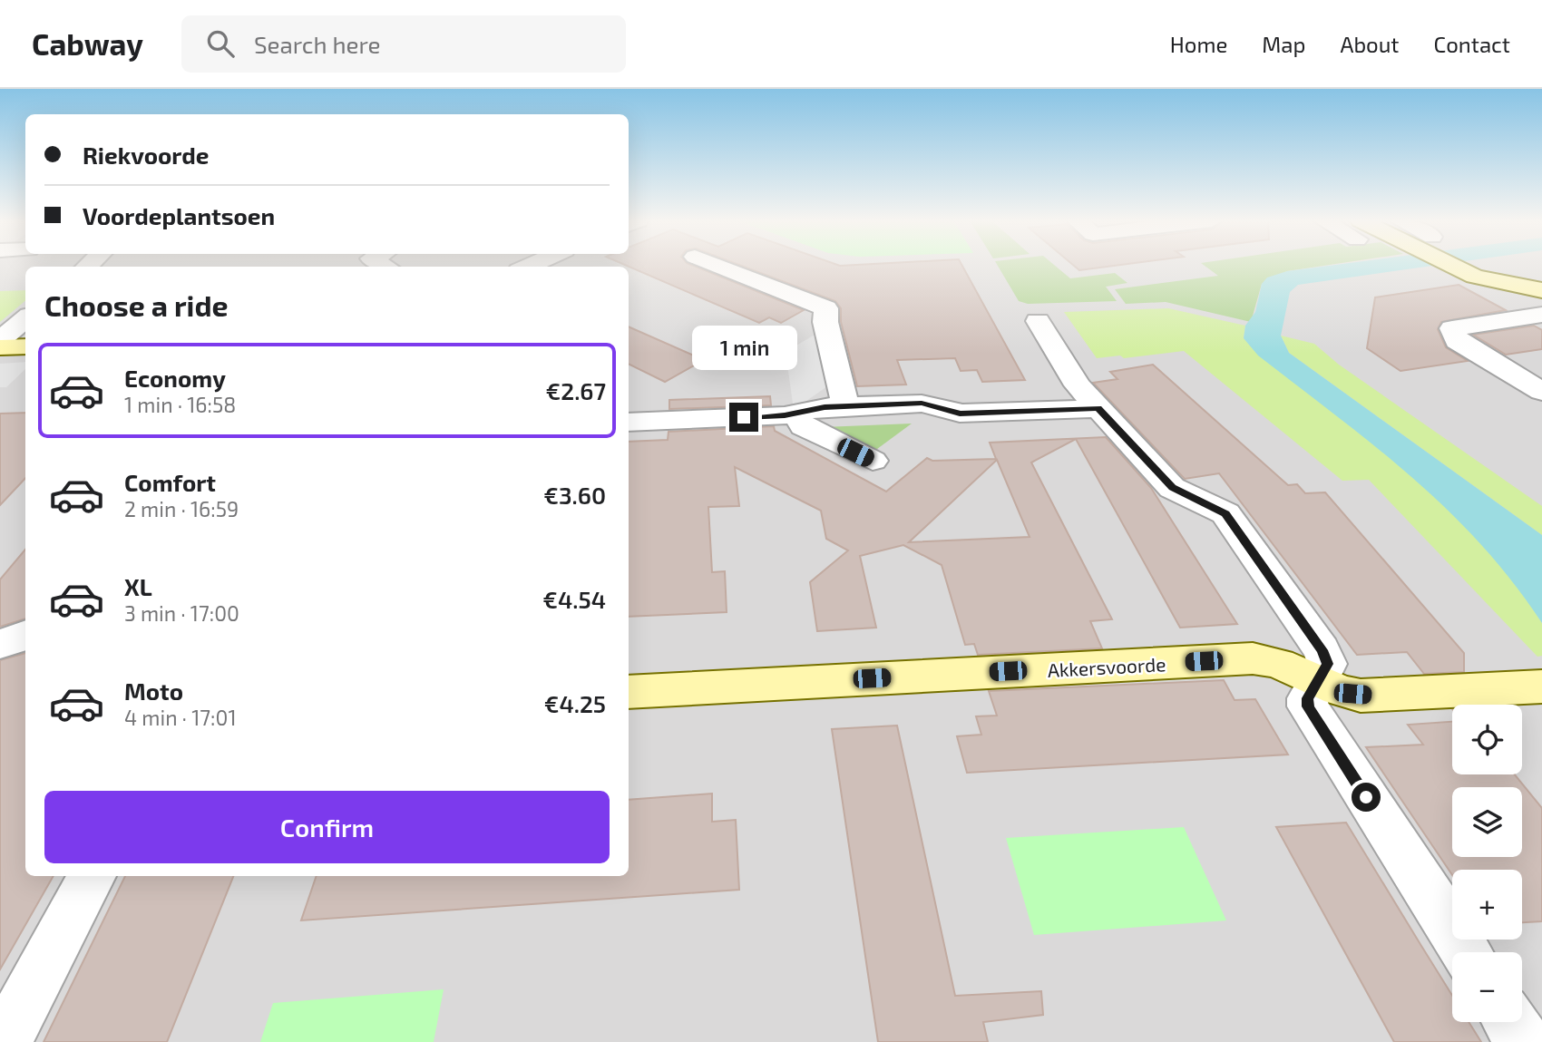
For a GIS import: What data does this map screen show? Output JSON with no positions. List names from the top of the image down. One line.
{"streets":{"street":["Akkersvoorde"]},"page":{"header":"Cabway","search":"Search here","nav":["Home","Map","About","Contact"],"banner":["Riekvoorde","Voordeplantsoen"],"heading":"Choose a ride","bubble":"1 min","list":[{"name":"Economy","note":"1 min · 16:58","value":"€2.67"},{"name":"Comfort","note":"2 min · 16:59","value":"€3.60"},{"name":"XL","note":"3 min · 17:00","value":"€4.54"},{"name":"Moto","note":"4 min · 17:01","value":"€4.25"}],"map_buttons":["+","−"],"buttons":"Confirm"}}
